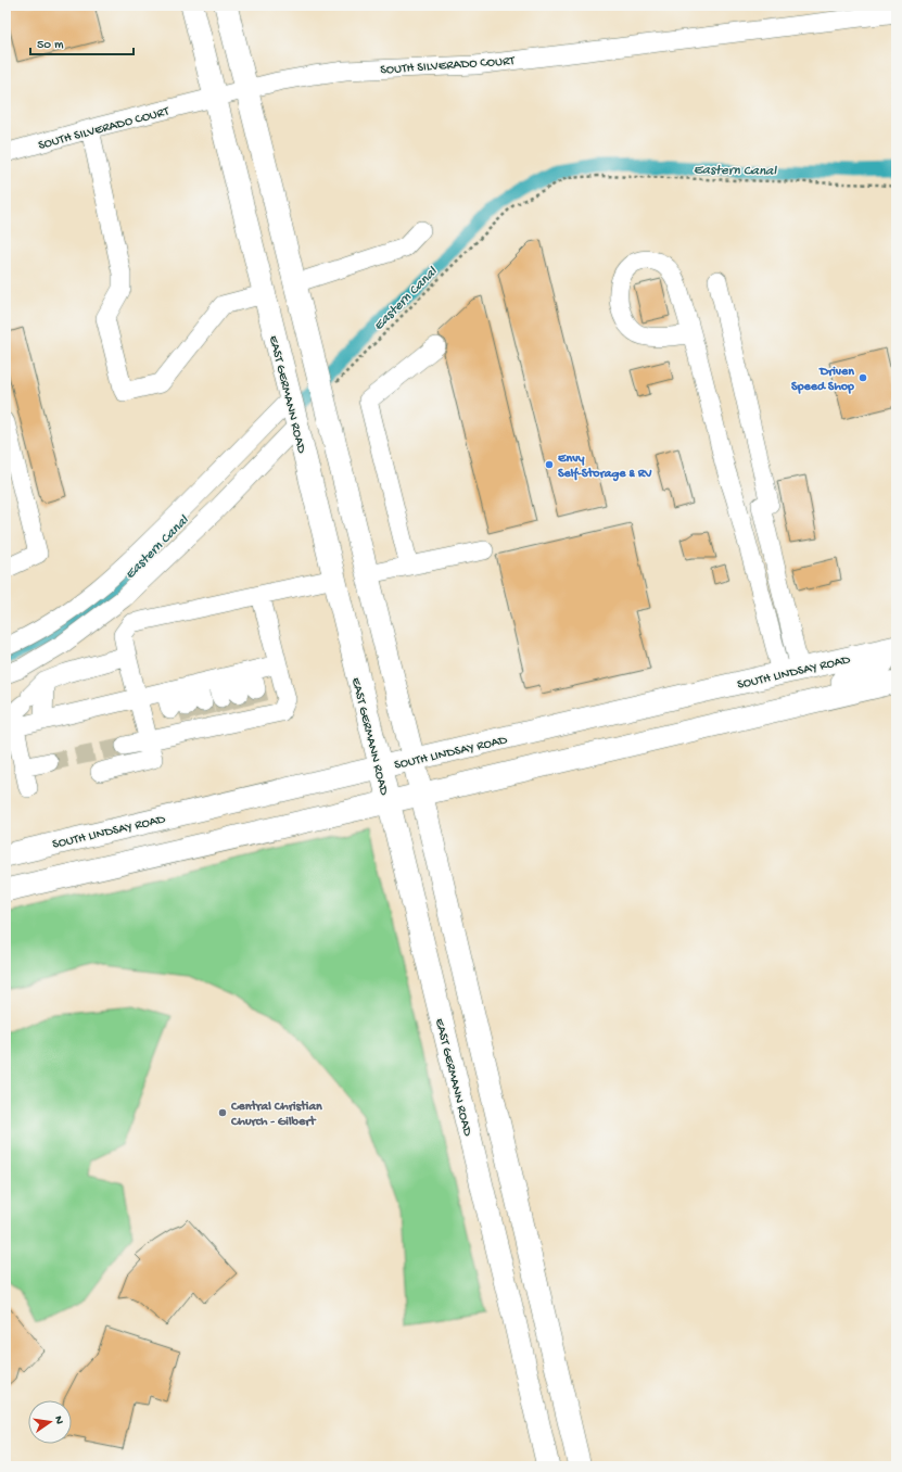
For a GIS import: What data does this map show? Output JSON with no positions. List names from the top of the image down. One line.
{"streets":{"main road":["EAST GERMANN ROAD","SOUTH LINDSAY ROAD"],"street":["SOUTH SILVERADO COURT"]},"crossings":[["SOUTH SILVERADO COURT","EAST GERMANN ROAD"],["EAST GERMANN ROAD","SOUTH LINDSAY ROAD"]],"water":["Eastern Canal"],"places":["Driven Speed Shop","Envy Self-Storage & RV","Central Christian Church - Gilbert"],"scale_bar":"50 m","north":"right"}
